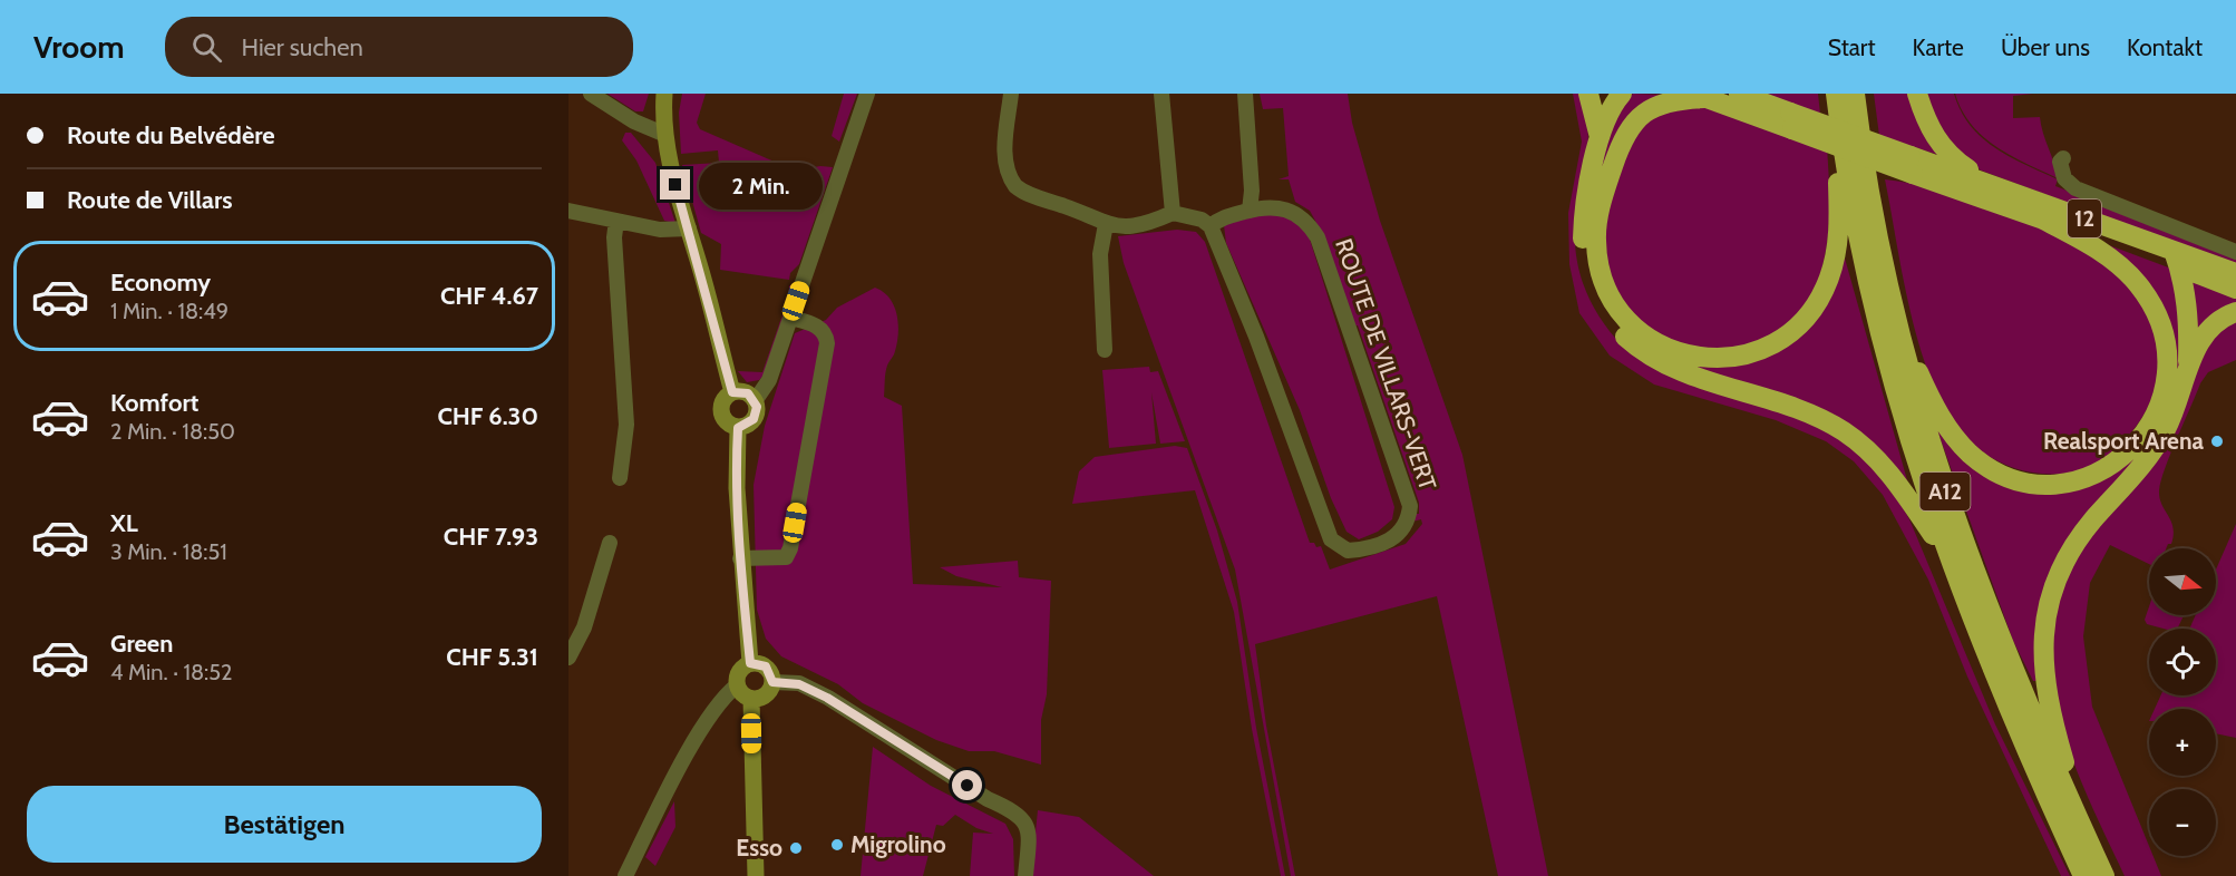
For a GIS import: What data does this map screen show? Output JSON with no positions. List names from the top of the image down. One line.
{"streets":{"highway":["12","A12"],"street":["ROUTE DE VILLARS-VERT"]},"places":["Realsport Arena","Migrolino","Esso"],"north":"right","page":{"header":"Vroom","search":"Hier suchen","nav":["Start","Karte","Über uns","Kontakt"],"banner":["Route du Belvédère","Route de Villars"],"bubble":"2 Min.","list":[{"name":"Economy","note":"1 Min. · 18:49","value":"CHF 4.67"},{"name":"Komfort","note":"2 Min. · 18:50","value":"CHF 6.30"},{"name":"XL","note":"3 Min. · 18:51","value":"CHF 7.93"},{"name":"Green","note":"4 Min. · 18:52","value":"CHF 5.31"}],"map_buttons":["+","−"],"buttons":"Bestätigen"}}
